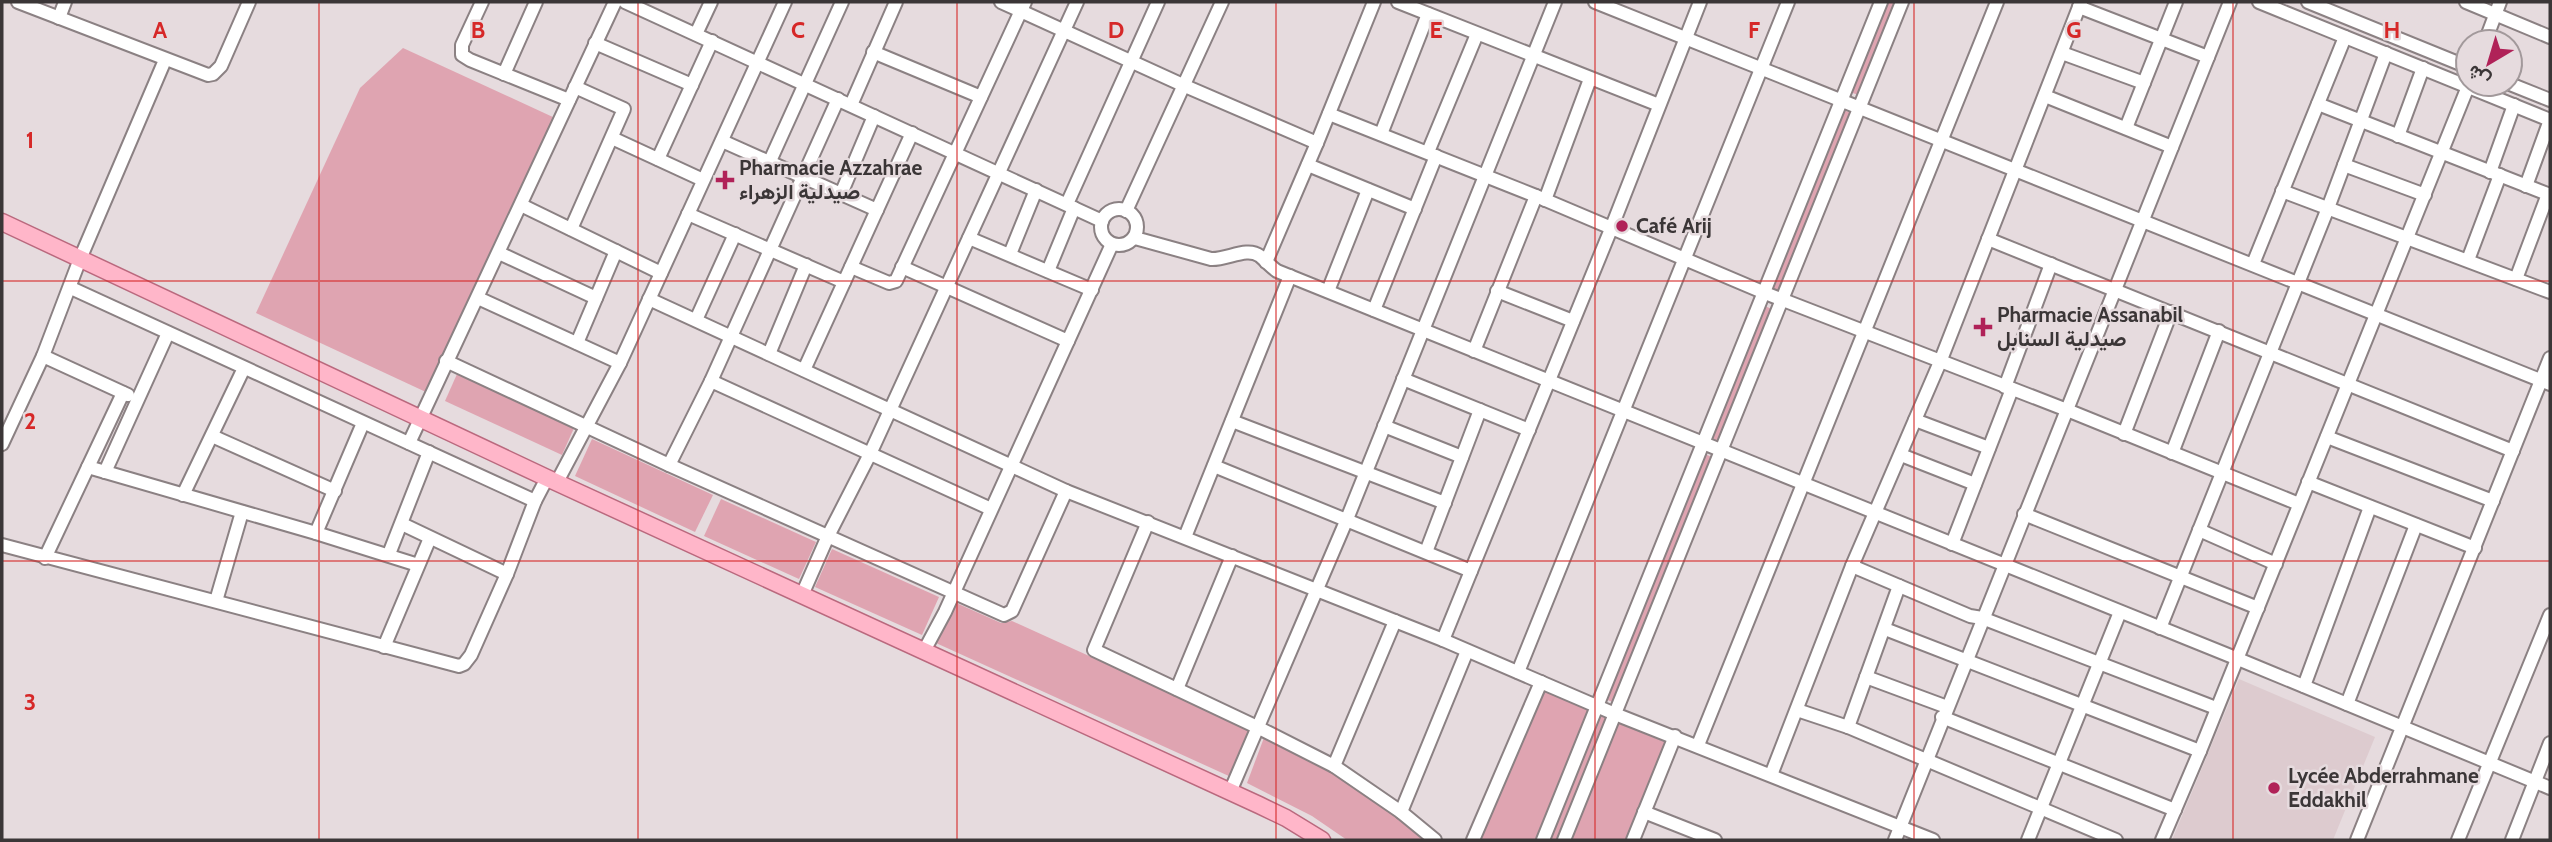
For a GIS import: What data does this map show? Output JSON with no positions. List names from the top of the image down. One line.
{"places":{"health":["Pharmacie Azzahrae صيدلية الزهراء","Pharmacie Assanabil صيدلية السنابل"],"other":["Café Arij","Lycée Abderrahmane Eddakhil"]},"north":"bottom left","grid":{"columns":["A","B","C","D","E","F","G","H"],"rows":["1","2","3"]}}
